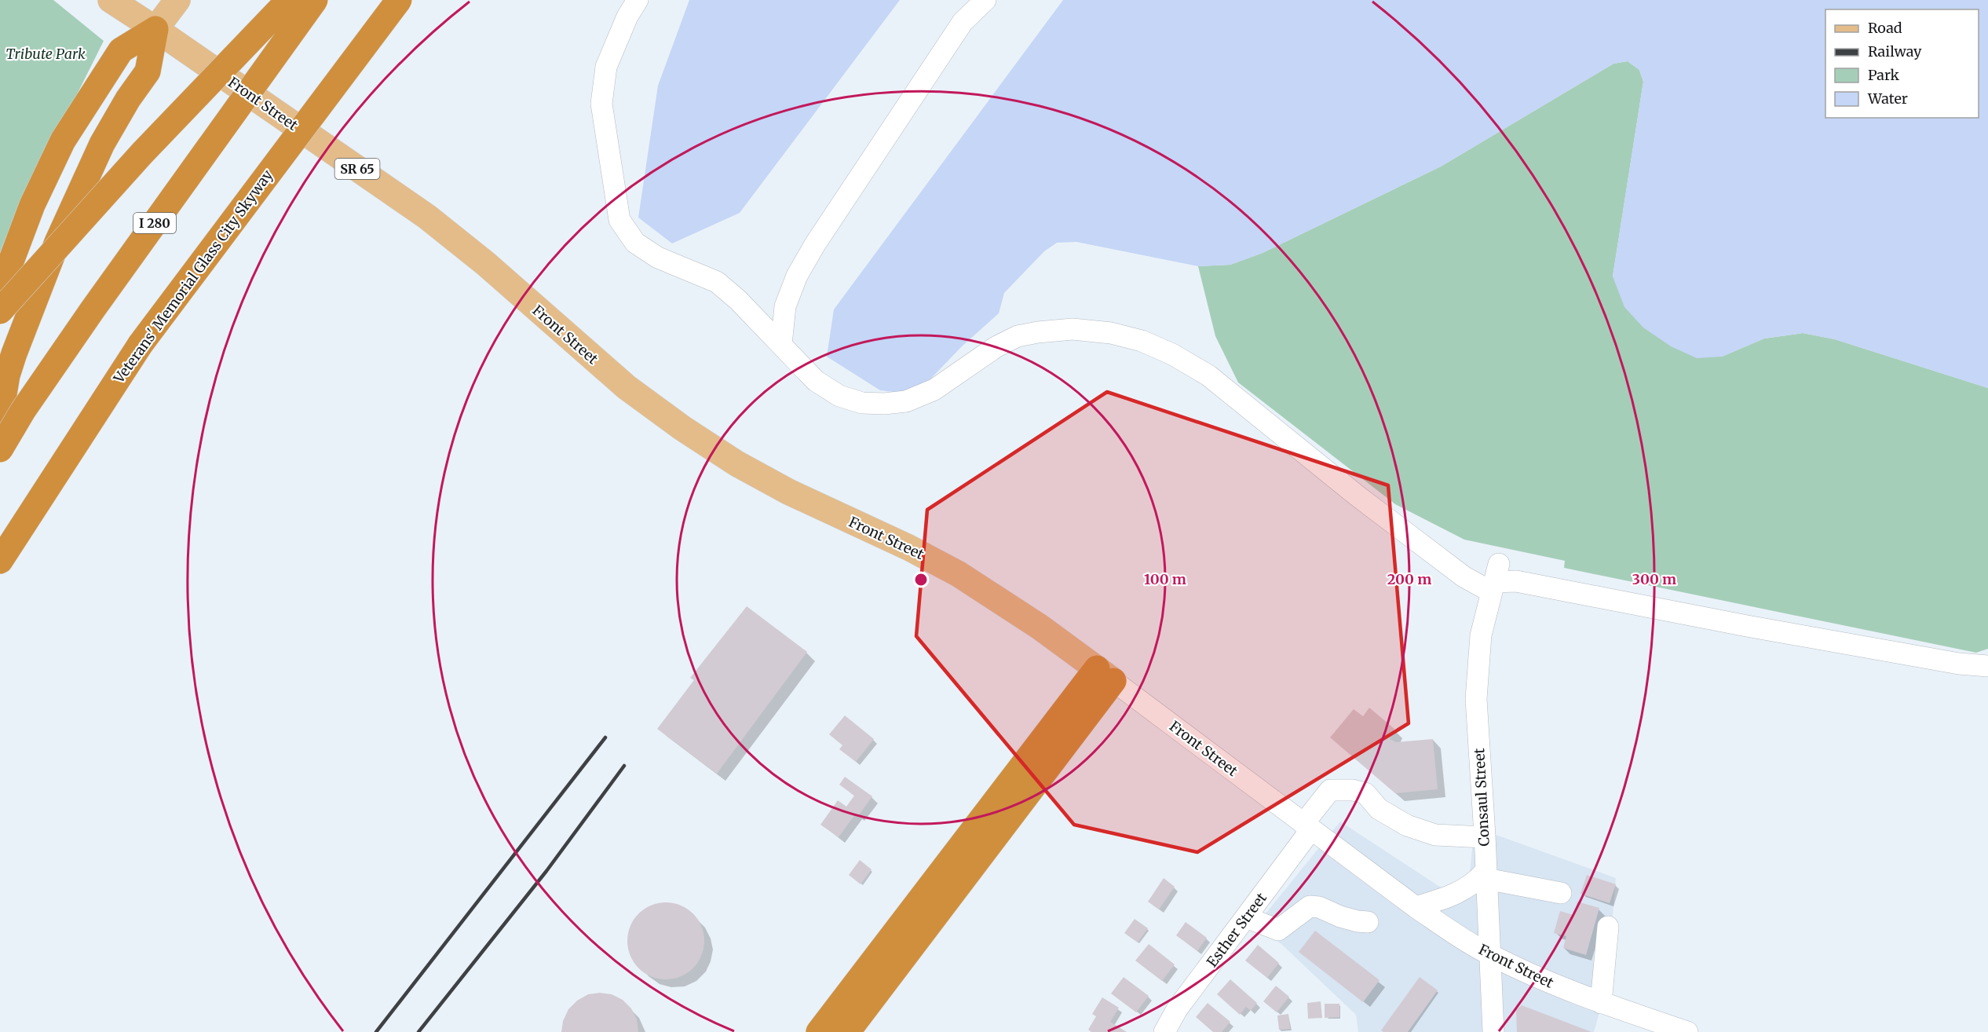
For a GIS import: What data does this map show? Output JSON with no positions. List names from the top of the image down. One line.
{"streets":{"highway":["I 280","Veterans' Memorial Glass City Skyway"],"main road":["Front Street","SR 65"],"street":["Consaul Street","Esther Street"]},"crossings":[["Front Street","Consaul Street"],["Front Street","Esther Street"],["Consaul Street","Esther Street"]],"parks":["Tribute Park"],"legend":["Road","Railway","Park","Water"],"rings":["100 m","200 m","300 m"]}
